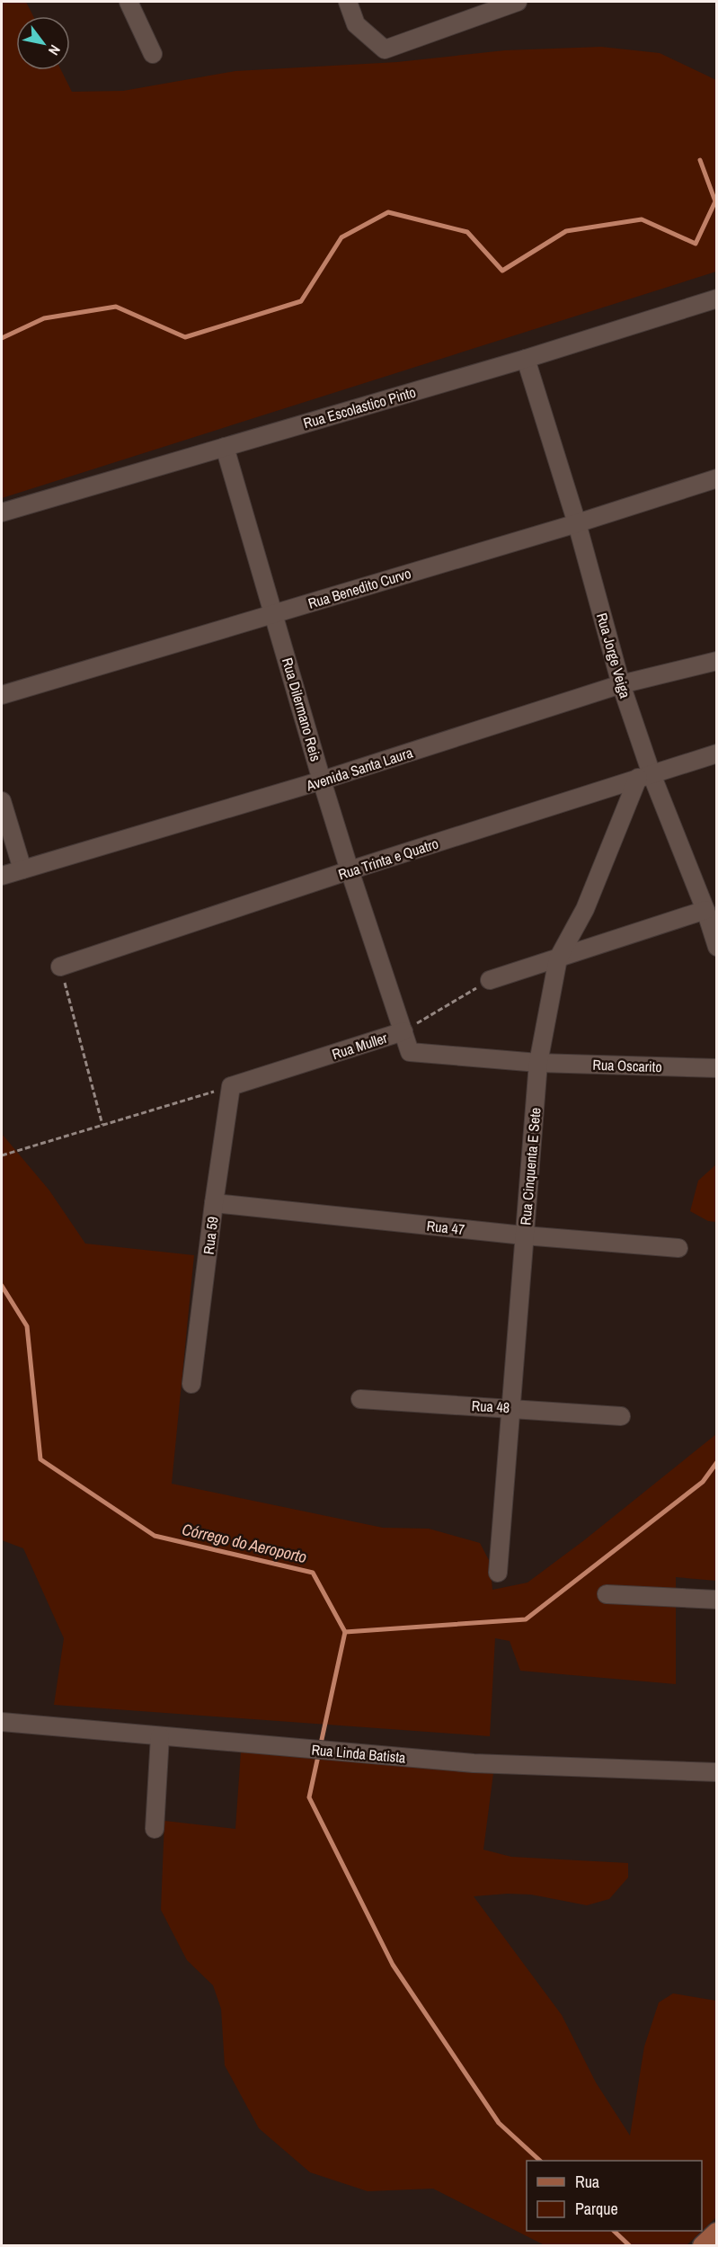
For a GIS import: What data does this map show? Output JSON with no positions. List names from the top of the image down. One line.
{"streets":{"street":["Rua Escolastico Pinto","Rua Benedito Curvo","Rua Jorge Veiga","Rua Dilermano Reis","Avenida Santa Laura","Rua Trinta e Quatro","Rua Muller","Rua Oscarito","Rua Cinquenta E Sete","Rua 47","Rua 59","Rua 48","Rua Linda Batista"]},"crossings":[["Rua Escolastico Pinto","Rua Jorge Veiga"],["Rua Escolastico Pinto","Rua Dilermano Reis"],["Rua Benedito Curvo","Rua Jorge Veiga"],["Rua Benedito Curvo","Rua Dilermano Reis"],["Rua Jorge Veiga","Avenida Santa Laura"],["Rua Jorge Veiga","Rua Trinta e Quatro"],["Rua Jorge Veiga","Rua Cinquenta E Sete"],["Rua Dilermano Reis","Avenida Santa Laura"],["Rua Dilermano Reis","Rua Trinta e Quatro"],["Rua Dilermano Reis","Rua Muller"],["Rua Dilermano Reis","Rua Oscarito"],["Rua Trinta e Quatro","Rua Cinquenta E Sete"],["Rua Muller","Rua Oscarito"],["Rua Muller","Rua 59"],["Rua Oscarito","Rua Cinquenta E Sete"],["Rua Cinquenta E Sete","Rua 47"],["Rua Cinquenta E Sete","Rua 48"],["Rua 47","Rua 59"]],"water":["Córrego do Aeroporto"],"legend":["Rua","Parque"],"north":"bottom right"}
